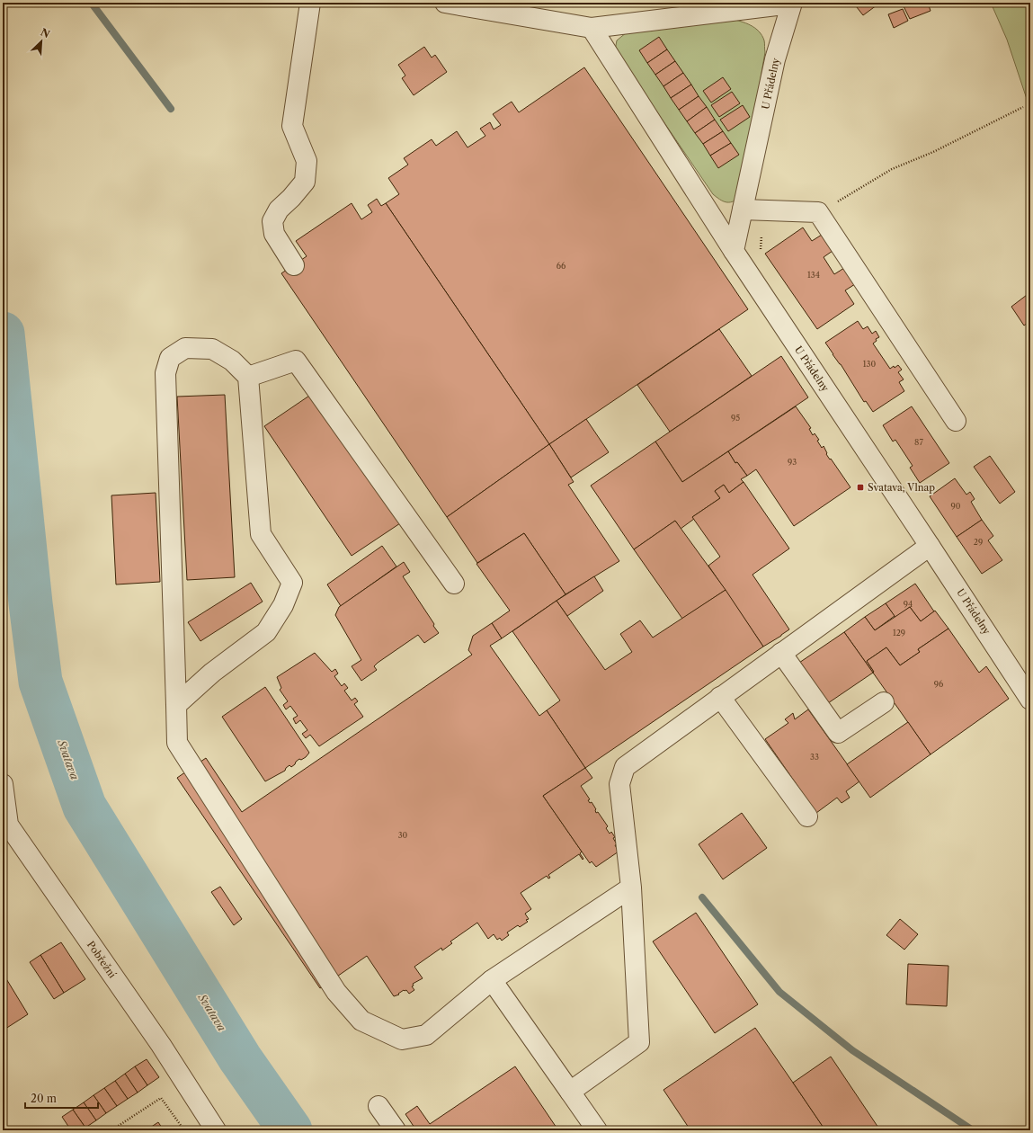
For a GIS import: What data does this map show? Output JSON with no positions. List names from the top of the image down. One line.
{"streets":{"street":["U Přádelny","Pobřežní"]},"water":["Svatava"],"places":{"transit":["Svatava, Vlnap"]},"house_numbers":["66","134","130","95","87","93","90","29","94","129","96","33","30"],"scale_bar":"20 m","north":"top right"}
